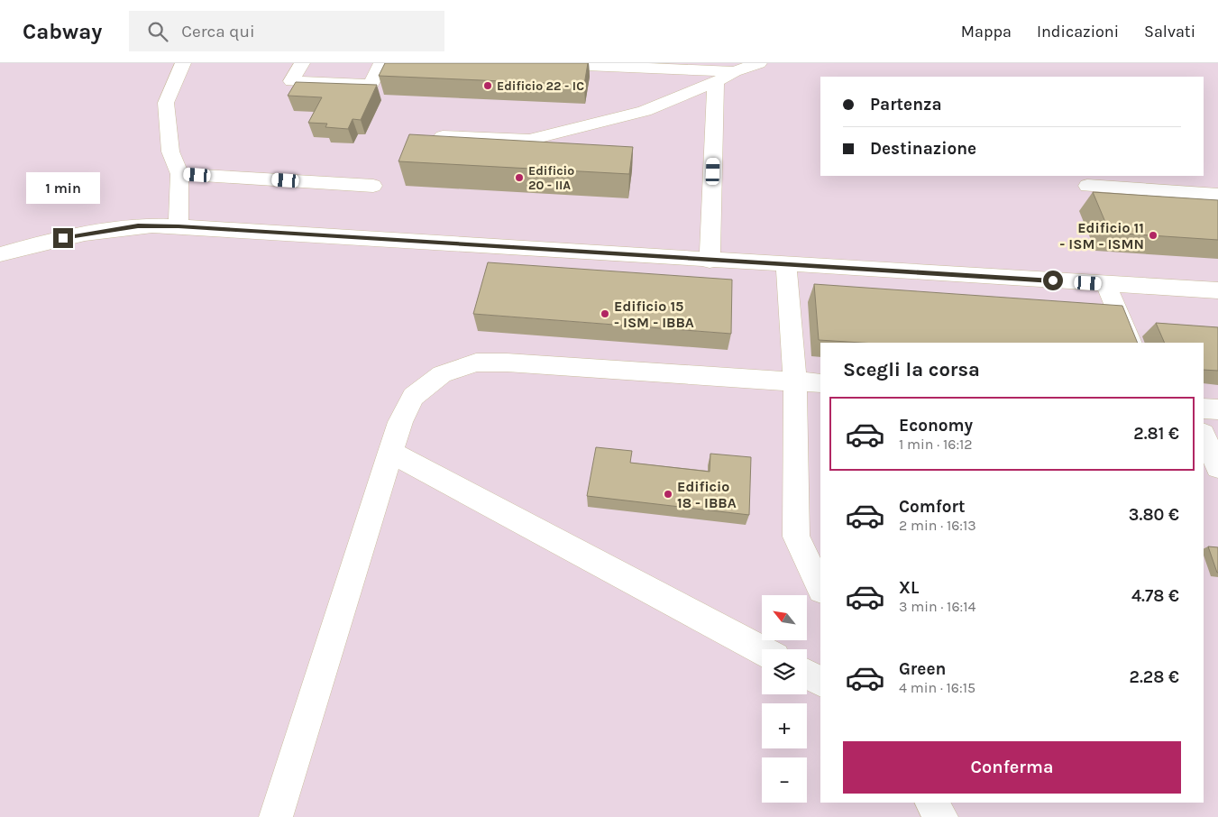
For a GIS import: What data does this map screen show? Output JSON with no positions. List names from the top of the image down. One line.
{"places":["Edificio 22 - IC","Edificio 20 - IIA","Edificio 11 - ISM - ISMN","Edificio 15 - ISM - IBBA","Edificio 18 - IBBA"],"north":"top left","page":{"header":"Cabway","search":"Cerca qui","nav":["Mappa","Indicazioni","Salvati"],"banner":["Partenza","Destinazione"],"bubble":"1 min","heading":"Scegli la corsa","list":[{"name":"Economy","note":"1 min · 16:12","value":"2.81 €"},{"name":"Comfort","note":"2 min · 16:13","value":"3.80 €"},{"name":"XL","note":"3 min · 16:14","value":"4.78 €"},{"name":"Green","note":"4 min · 16:15","value":"2.28 €"}],"map_buttons":["+","−"],"buttons":"Conferma"}}
